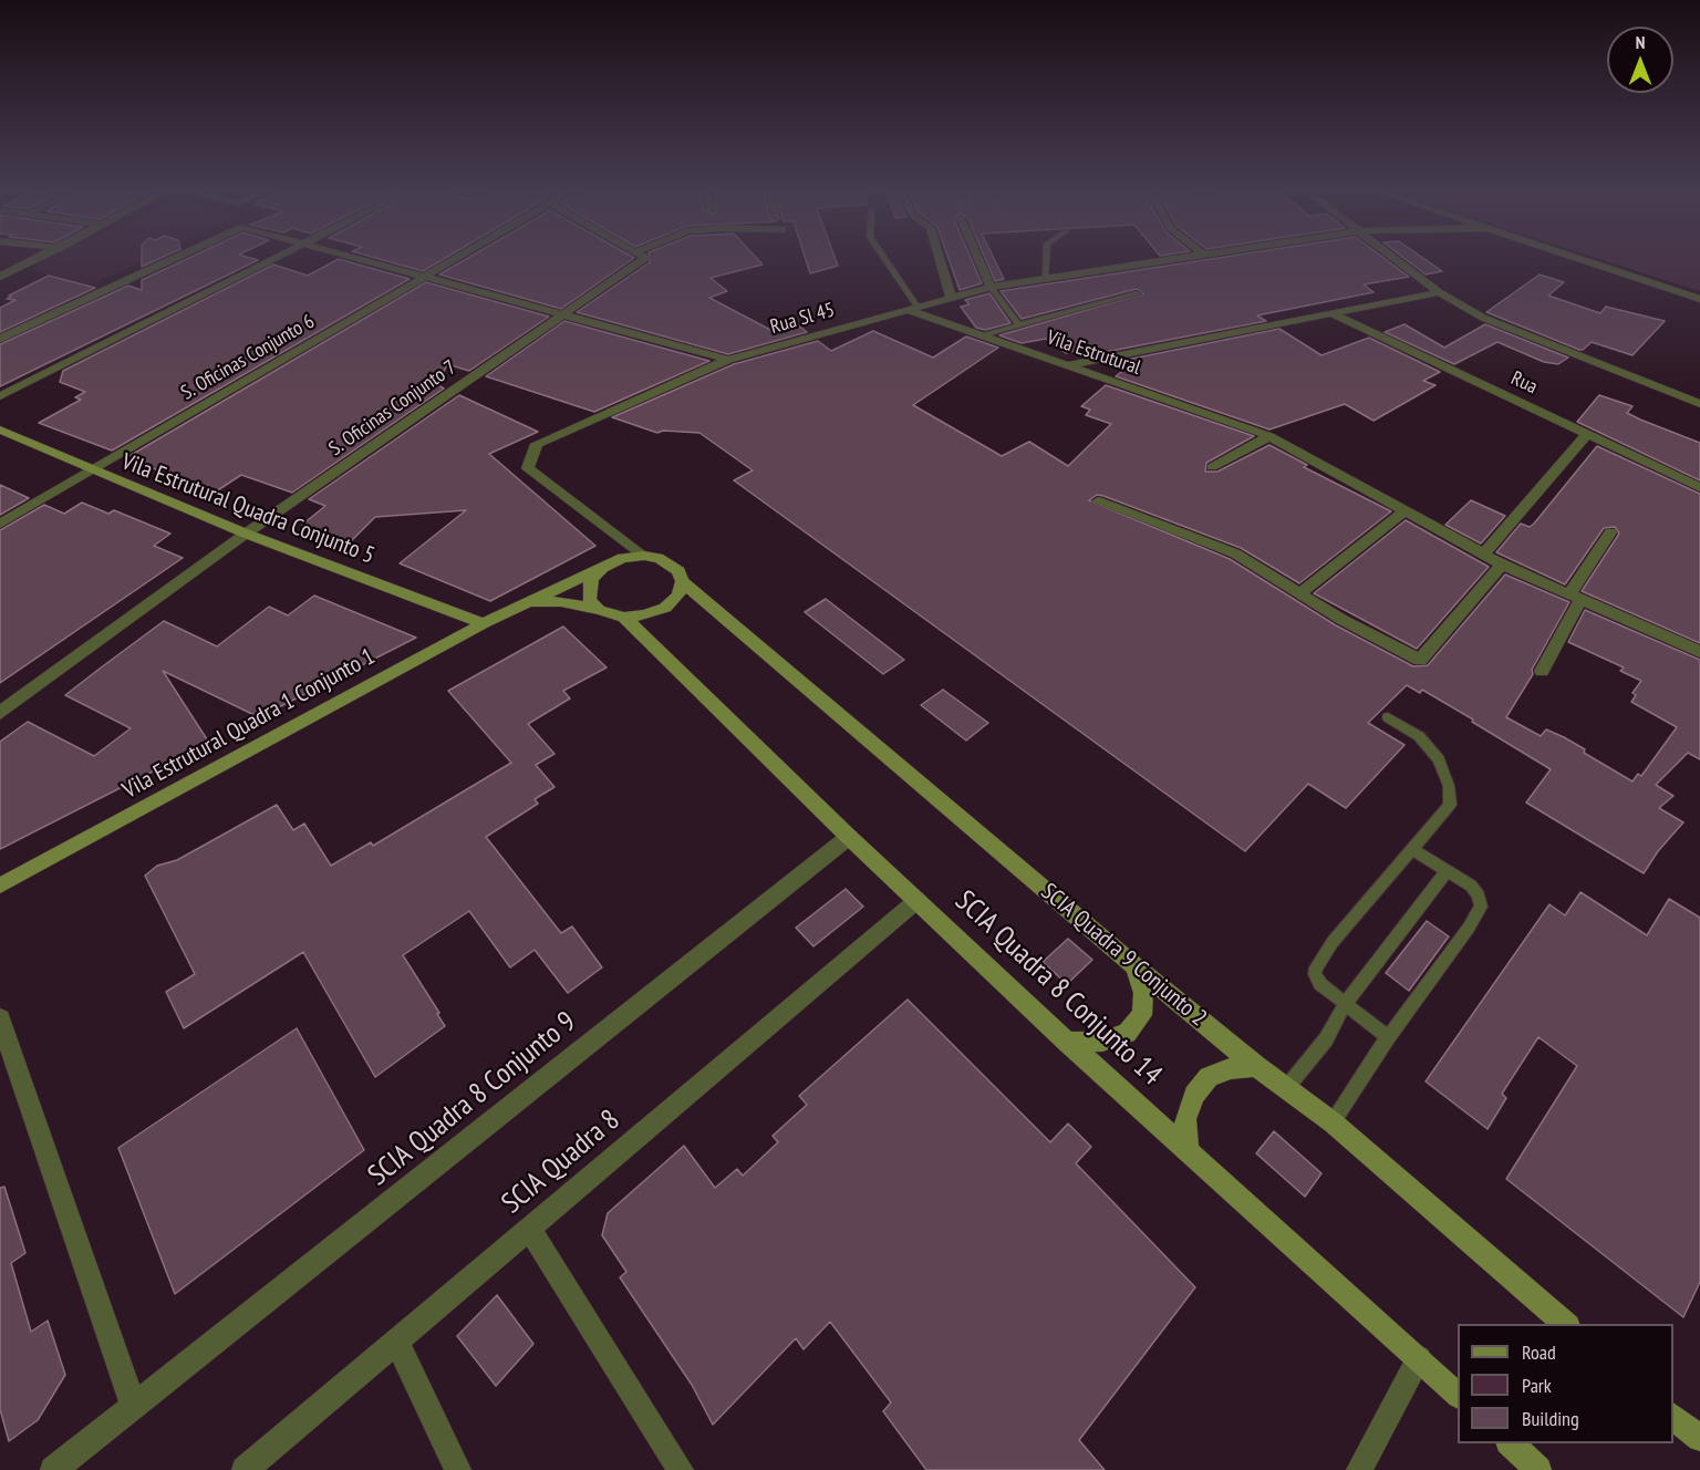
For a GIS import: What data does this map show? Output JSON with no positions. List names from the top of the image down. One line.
{"streets":{"street":["Rua Sl 45","Vila Estrutural","S. Oficinas Conjunto 6","Rua","S. Oficinas Conjunto 7","Vila Estrutural Quadra Conjunto 5","Vila Estrutural Quadra 1 Conjunto 1","SCIA Quadra 9 Conjunto 2","SCIA Quadra 8 Conjunto 14","SCIA Quadra 8 Conjunto 9","SCIA Quadra 8"]},"crossings":[["Rua Sl 45","Vila Estrutural"],["Rua Sl 45","Vila Estrutural Quadra 1 Conjunto 1"],["Rua Sl 45","SCIA Quadra 9 Conjunto 2"],["Rua Sl 45","SCIA Quadra 8 Conjunto 14"],["S. Oficinas Conjunto 6","Vila Estrutural Quadra Conjunto 5"],["S. Oficinas Conjunto 7","Vila Estrutural Quadra Conjunto 5"],["Vila Estrutural Quadra Conjunto 5","Vila Estrutural Quadra 1 Conjunto 1"],["Vila Estrutural Quadra 1 Conjunto 1","SCIA Quadra 9 Conjunto 2"],["Vila Estrutural Quadra 1 Conjunto 1","SCIA Quadra 8 Conjunto 14"],["SCIA Quadra 9 Conjunto 2","SCIA Quadra 8 Conjunto 14"],["SCIA Quadra 8 Conjunto 14","SCIA Quadra 8 Conjunto 9"],["SCIA Quadra 8 Conjunto 14","SCIA Quadra 8"]],"legend":["Road","Park","Building"],"north":"top"}
